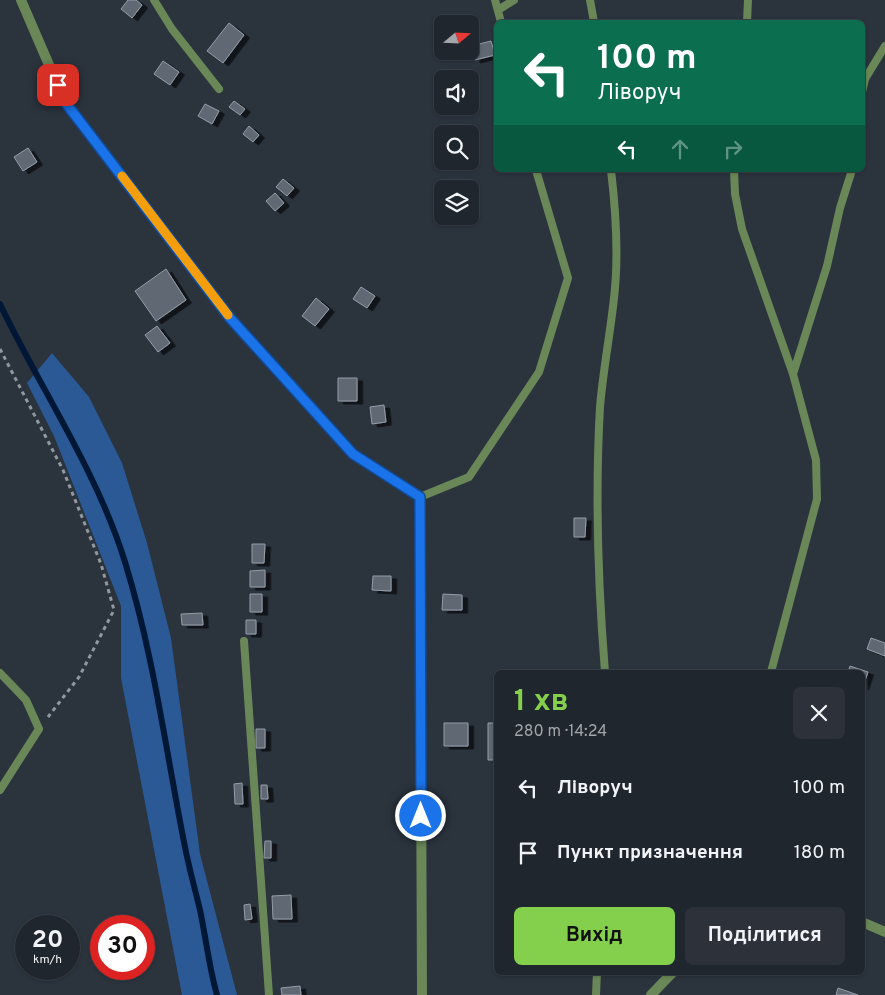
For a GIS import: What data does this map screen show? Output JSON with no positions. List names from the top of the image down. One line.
{"north":"right","page":{"turn":["100 m","Ліворуч"],"heading":["1 хв","280 m · 14:24"],"list":[{"name":"Ліворуч","value":"100 m"},{"name":"Пункт призначення","value":"180 m"}],"buttons":["Вихід","Поділитися"],"speed":"20 km/h","limit":"30"}}
